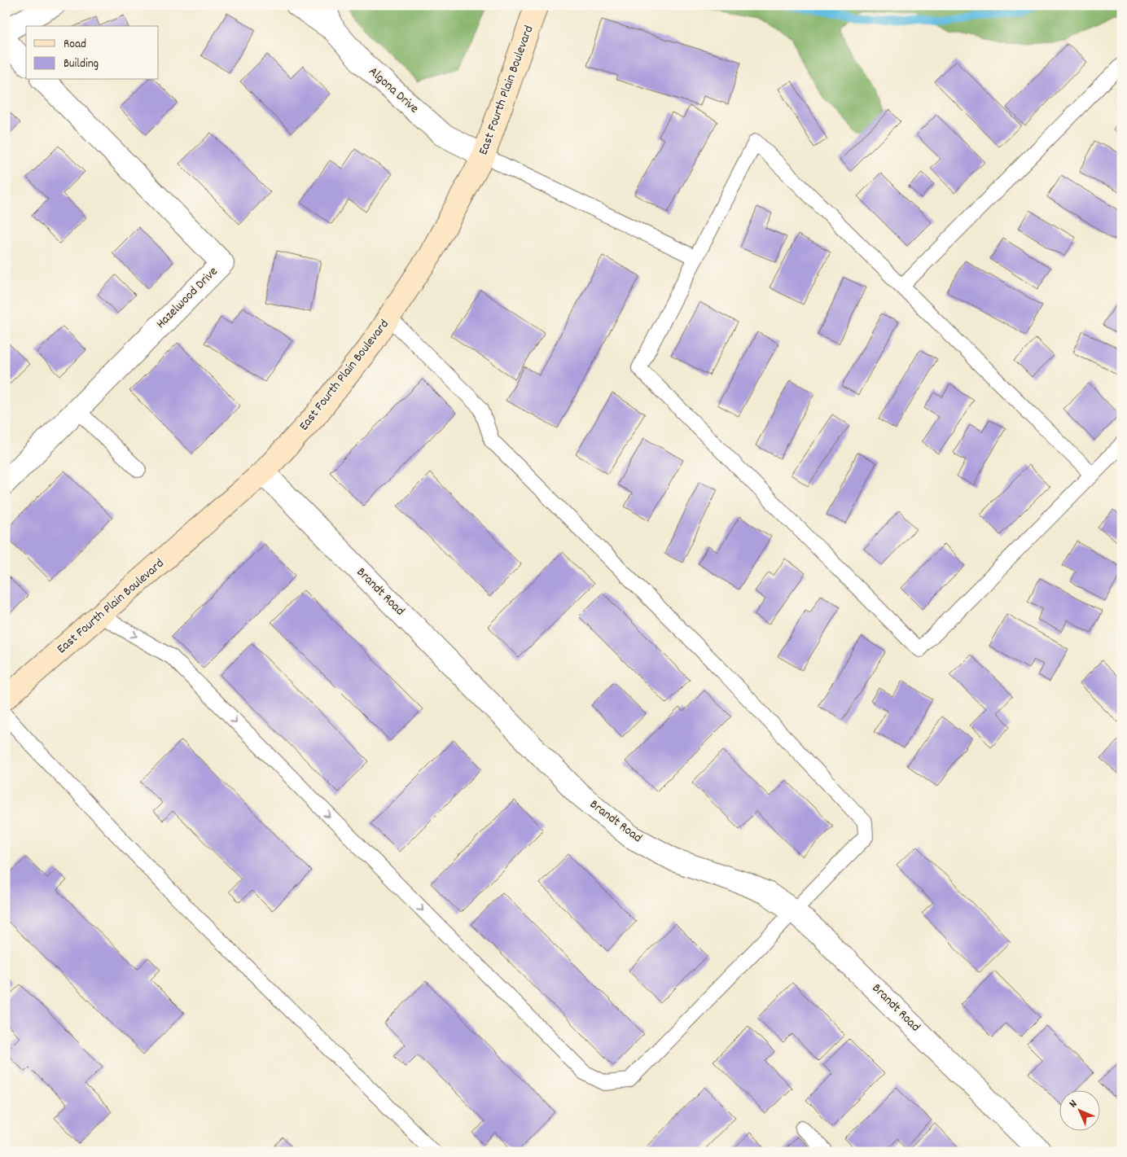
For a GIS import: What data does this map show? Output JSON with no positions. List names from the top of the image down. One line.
{"streets":{"main road":["East Fourth Plain Boulevard"],"street":["Algona Drive","Hazelwood Drive","Brandt Road"]},"crossings":[["Algona Drive","East Fourth Plain Boulevard"],["East Fourth Plain Boulevard","Brandt Road"]],"legend":["Road","Building"],"north":"top left"}
